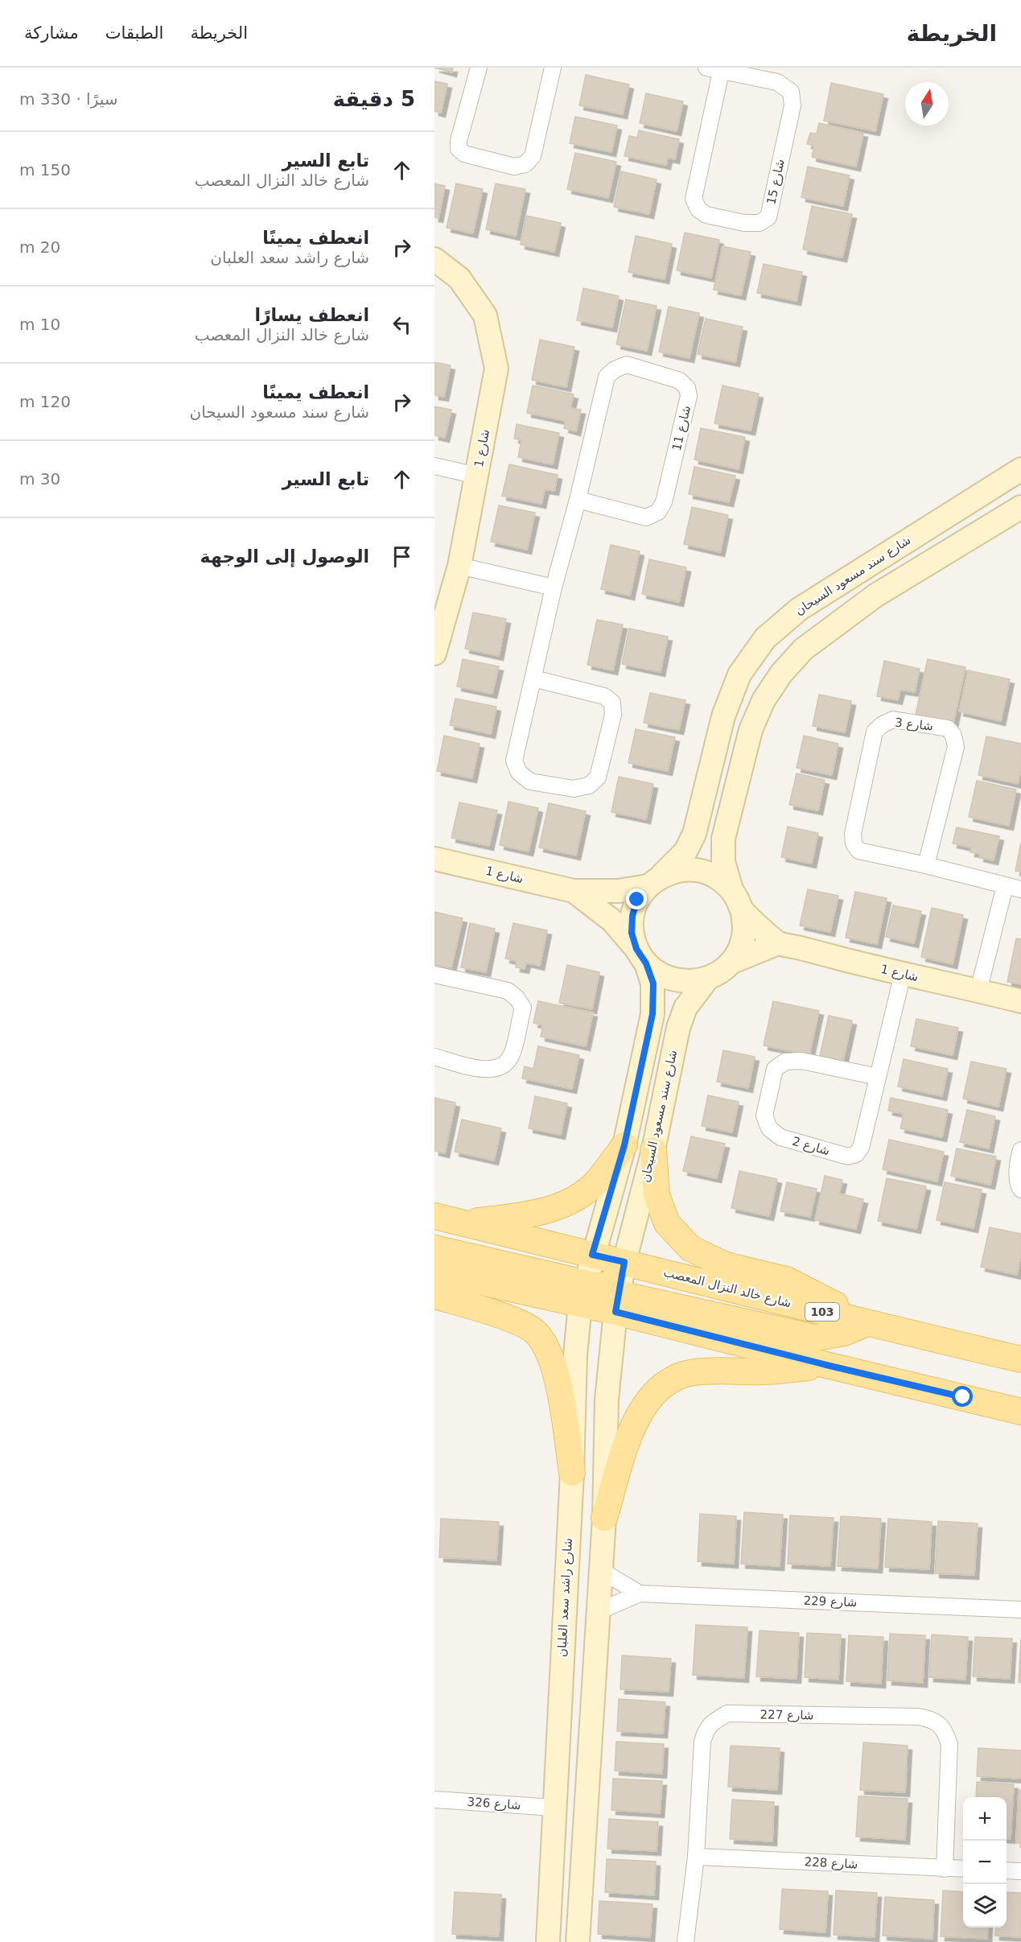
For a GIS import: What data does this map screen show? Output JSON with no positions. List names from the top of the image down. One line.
{"streets":{"main road":["شارع 1","شارع سند مسعود السيحان","شارع خالد النزال المعصب","103","شارع راشد سعد العلبان"],"street":["شارع 15","شارع 11","شارع 3","شارع 2","شارع 229","شارع 227","شارع 326","شارع 228"]},"crossings":[["شارع 1","شارع سند مسعود السيحان"],["شارع 1","شارع 2"],["شارع سند مسعود السيحان","شارع خالد النزال المعصب"],["شارع خالد النزال المعصب","شارع راشد سعد العلبان"],["شارع راشد سعد العلبان","شارع 326"],["شارع 227","شارع 228"]],"north":"top","page":{"header":"الخريطة","nav":["الخريطة","الطبقات","مشاركة"],"heading":["5 دقيقة","سيرًا · 330 m"],"list":[["تابع السير","شارع خالد النزال المعصب","150 m"],["انعطف يمينًا","شارع راشد سعد العلبان","20 m"],["انعطف يسارًا","شارع خالد النزال المعصب","10 m"],["انعطف يمينًا","شارع سند مسعود السيحان","120 m"],["تابع السير","30 m"],"الوصول إلى الوجهة"],"map_buttons":["+","−"]}}
